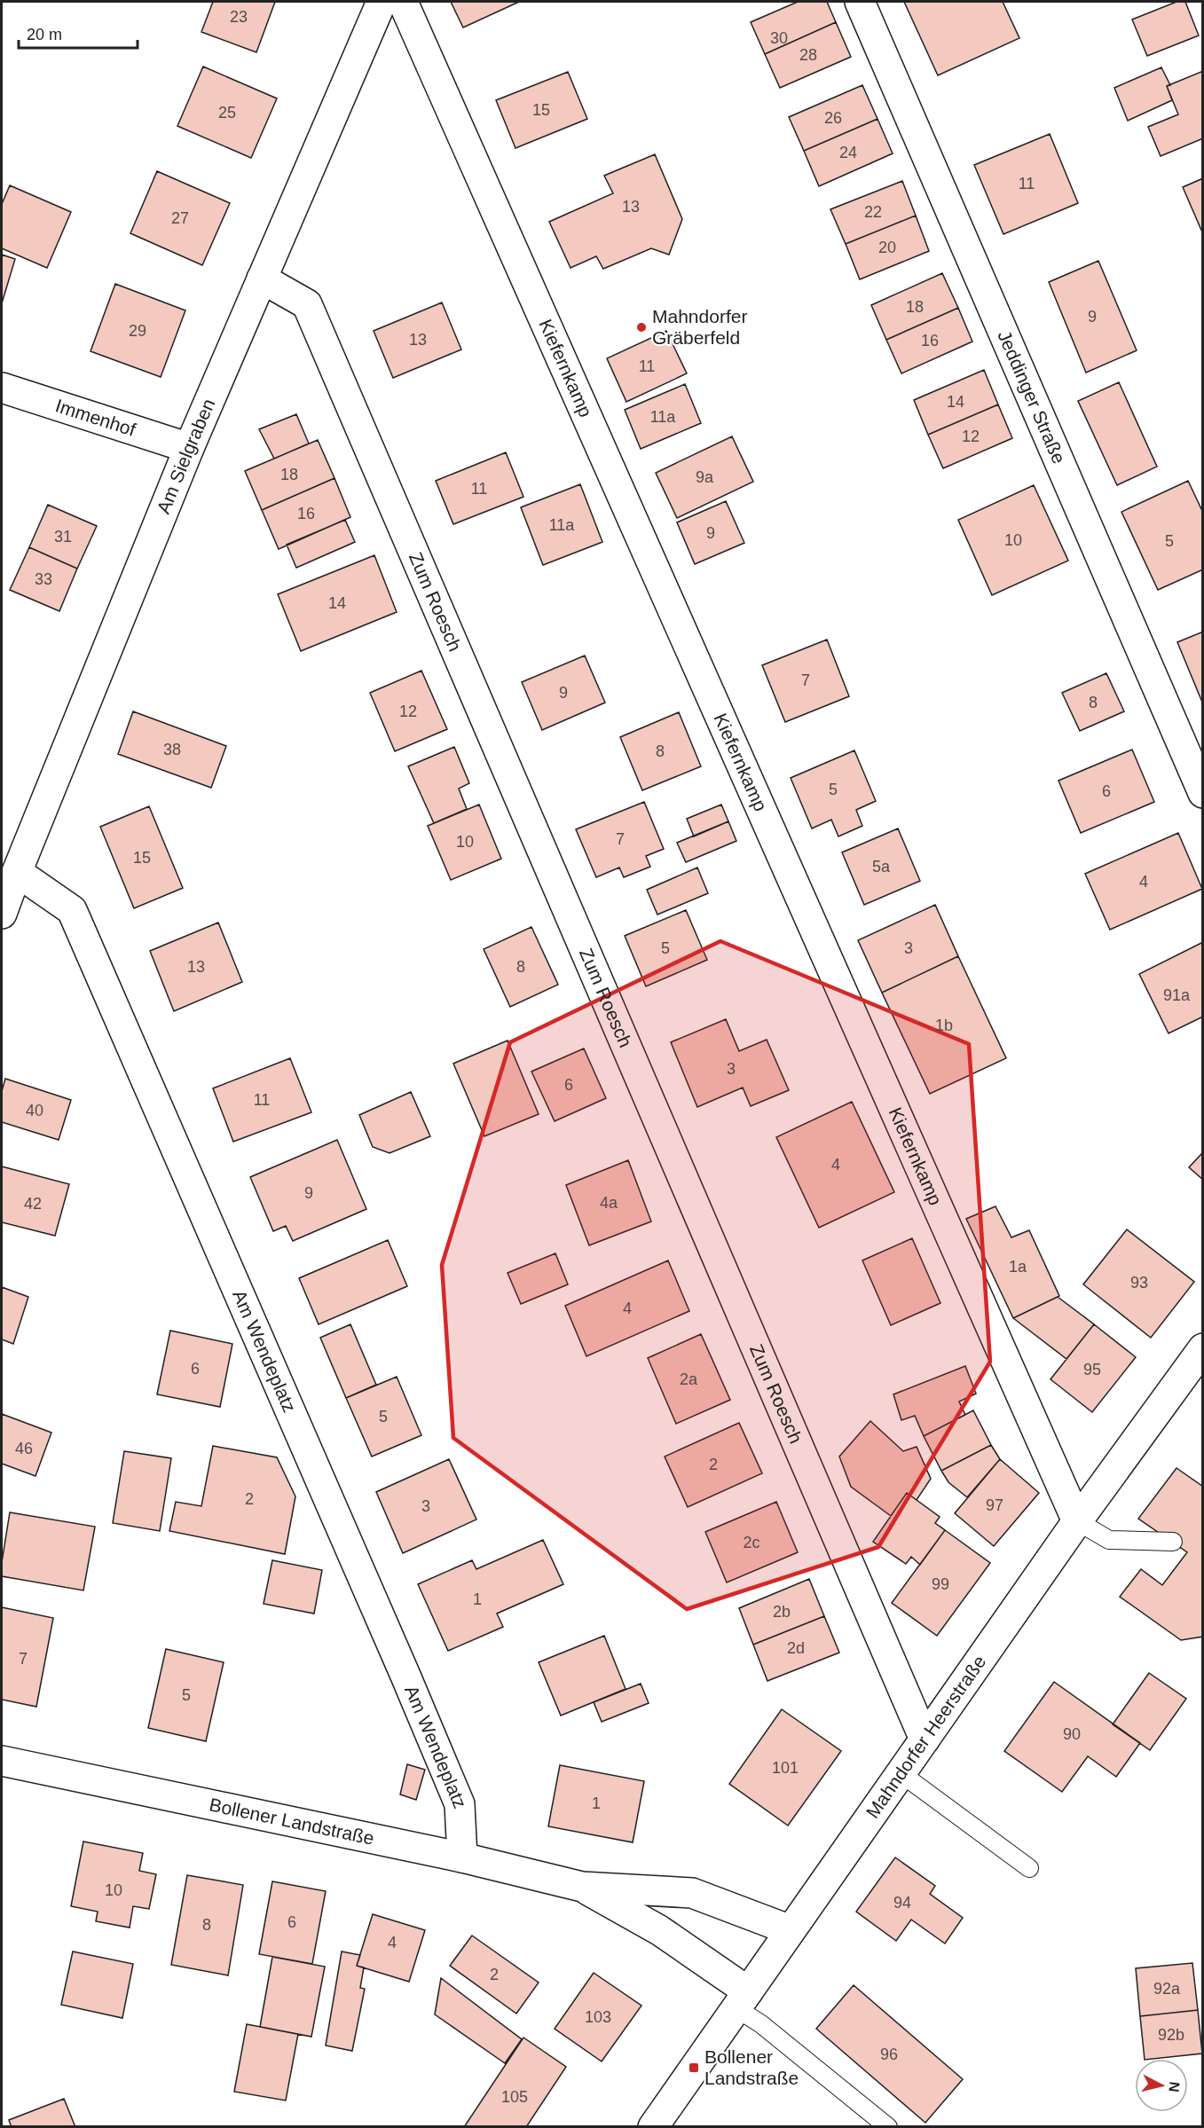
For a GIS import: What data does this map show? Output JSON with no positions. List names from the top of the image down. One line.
{"streets":{"street":["Kiefernkamp","Jeddinger Straße","Immenhof","Am Sielgraben","Zum Roesch","Am Wendeplatz","Mahndorfer Heerstraße","Bollener Landstraße"]},"crossings":[["Kiefernkamp","Mahndorfer Heerstraße"],["Immenhof","Am Sielgraben"],["Am Sielgraben","Zum Roesch"],["Am Sielgraben","Am Wendeplatz"],["Zum Roesch","Mahndorfer Heerstraße"],["Am Wendeplatz","Bollener Landstraße"],["Mahndorfer Heerstraße","Bollener Landstraße"]],"places":{"other":["Mahndorfer Gräberfeld"],"transit":["Bollener Landstraße"]},"house_numbers":["23","30","28","15","25","26","24","11","13","22","27","20","18","9","29","13","16","11","14","11a","12","18","9a","11","16","11a","9","31","10","5","33","14","7","9","8","12","38","8","5","6","7","10","15","5a","4","5","3","13","8","91a","1b","3","6","11","40","4","9","4a","42","1a","93","4","6","95","2a","5","46","2","2","97","3","2c","99","1","2b","2d","7","5","90","101","1","10","94","6","8","4","2","92a","103","92b","96","105"],"scale_bar":"20 m","north":"right"}
